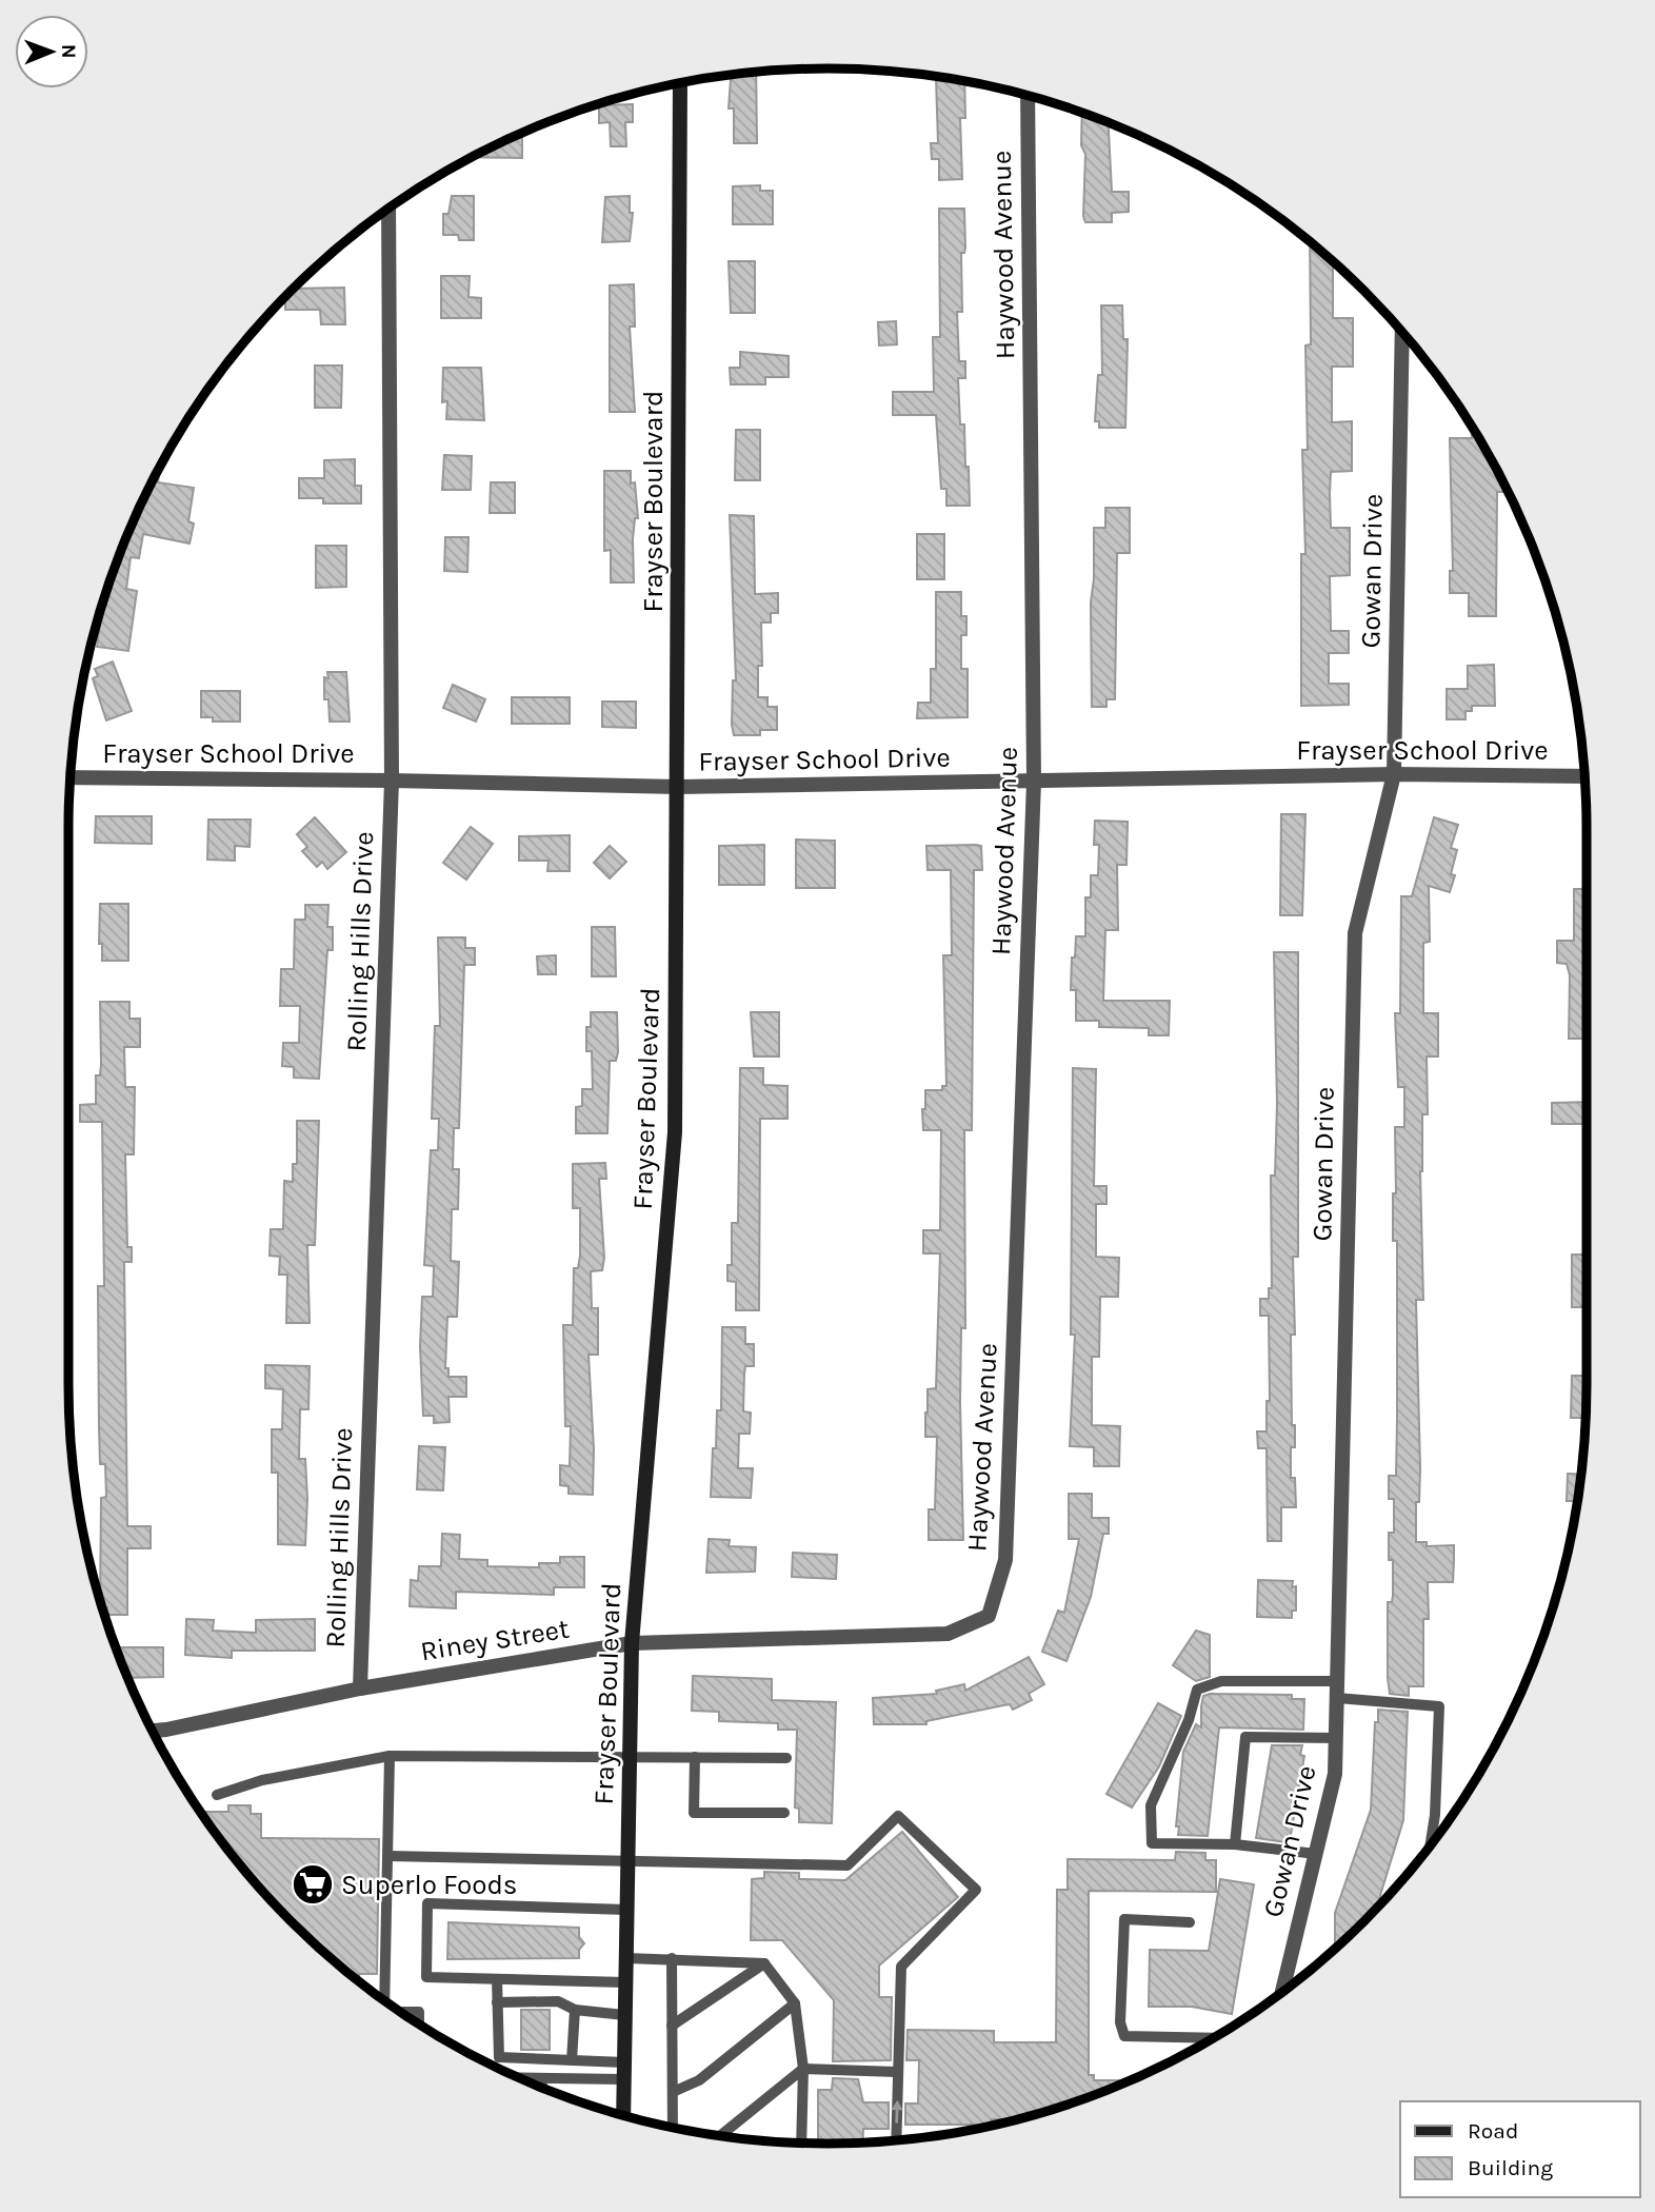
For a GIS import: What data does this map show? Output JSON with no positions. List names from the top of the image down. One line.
{"streets":{"main road":["Frayser Boulevard"],"street":["Haywood Avenue","Gowan Drive","Frayser School Drive","Rolling Hills Drive","Riney Street"]},"crossings":[["Haywood Avenue","Frayser School Drive"],["Haywood Avenue","Riney Street"],["Frayser Boulevard","Frayser School Drive"],["Frayser Boulevard","Riney Street"],["Gowan Drive","Frayser School Drive"],["Frayser School Drive","Rolling Hills Drive"],["Rolling Hills Drive","Riney Street"]],"places":{"supermarket":["Superlo Foods"]},"legend":["Road","Building"],"north":"right"}
